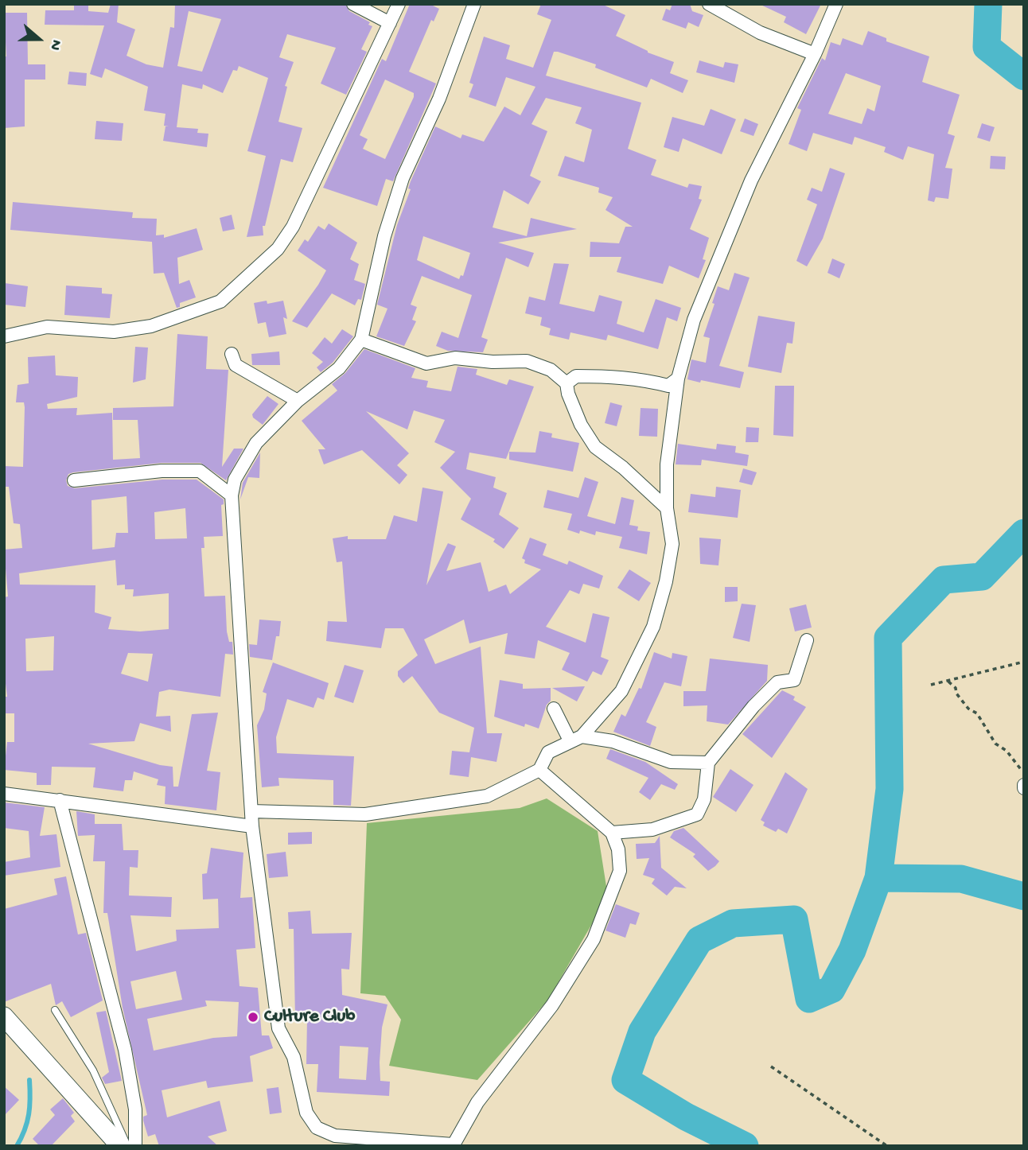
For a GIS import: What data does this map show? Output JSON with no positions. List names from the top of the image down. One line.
{"places":["Culture Club"],"north":"right"}
